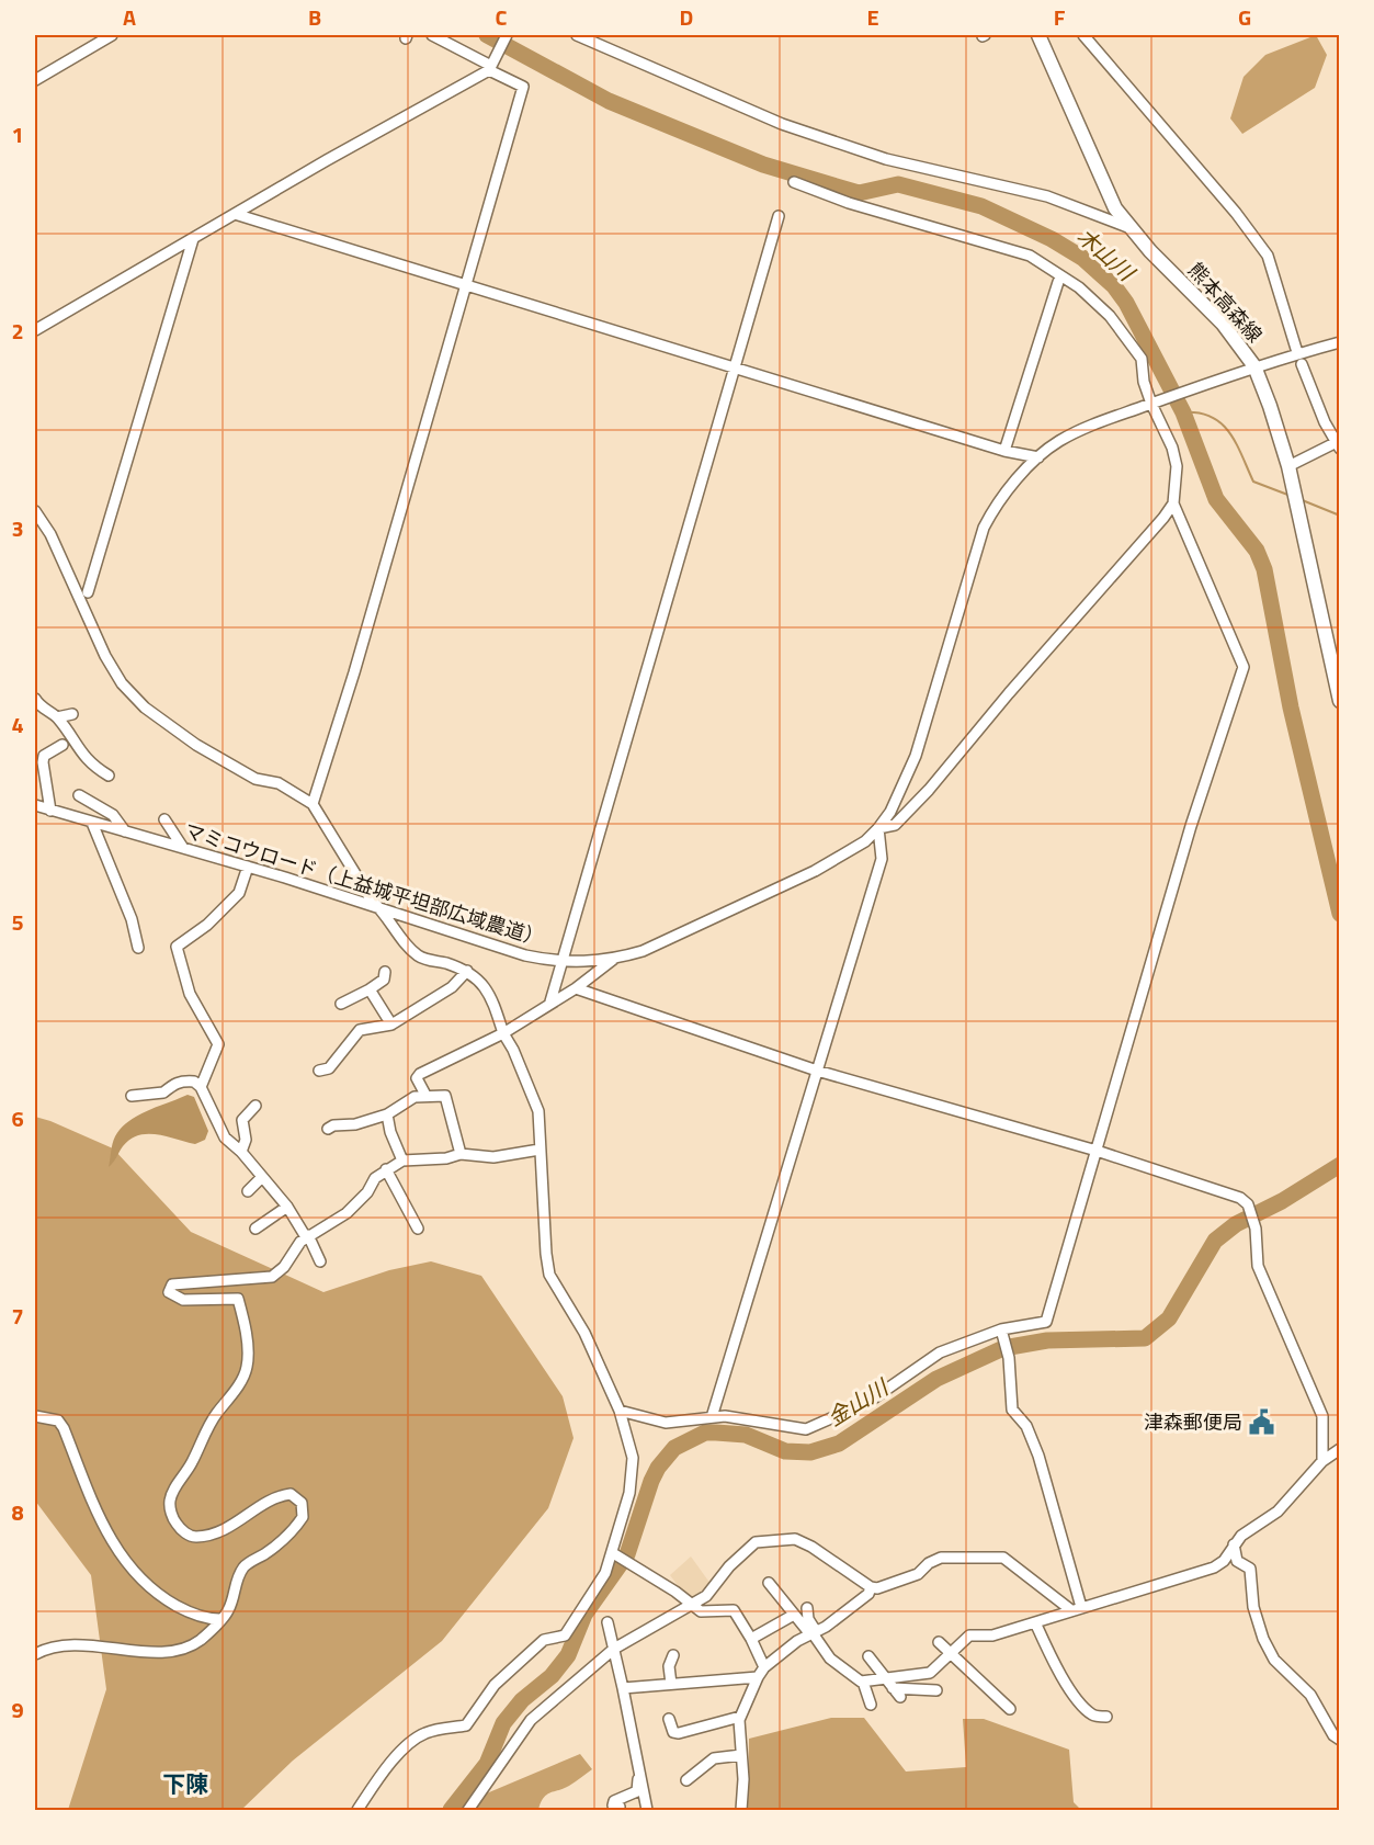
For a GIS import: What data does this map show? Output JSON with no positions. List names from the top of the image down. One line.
{"streets":{"main road":["熊本高森線"],"street":["マミコウロード（上益城平坦部広域農道）"]},"crossings":[["熊本高森線","マミコウロード（上益城平坦部広域農道）"]],"districts":["下陳"],"water":["木山川","金山川"],"places":{"public building":["津森郵便局"]},"grid":{"columns":["A","B","C","D","E","F","G"],"rows":["1","2","3","4","5","6","7","8","9"]}}
